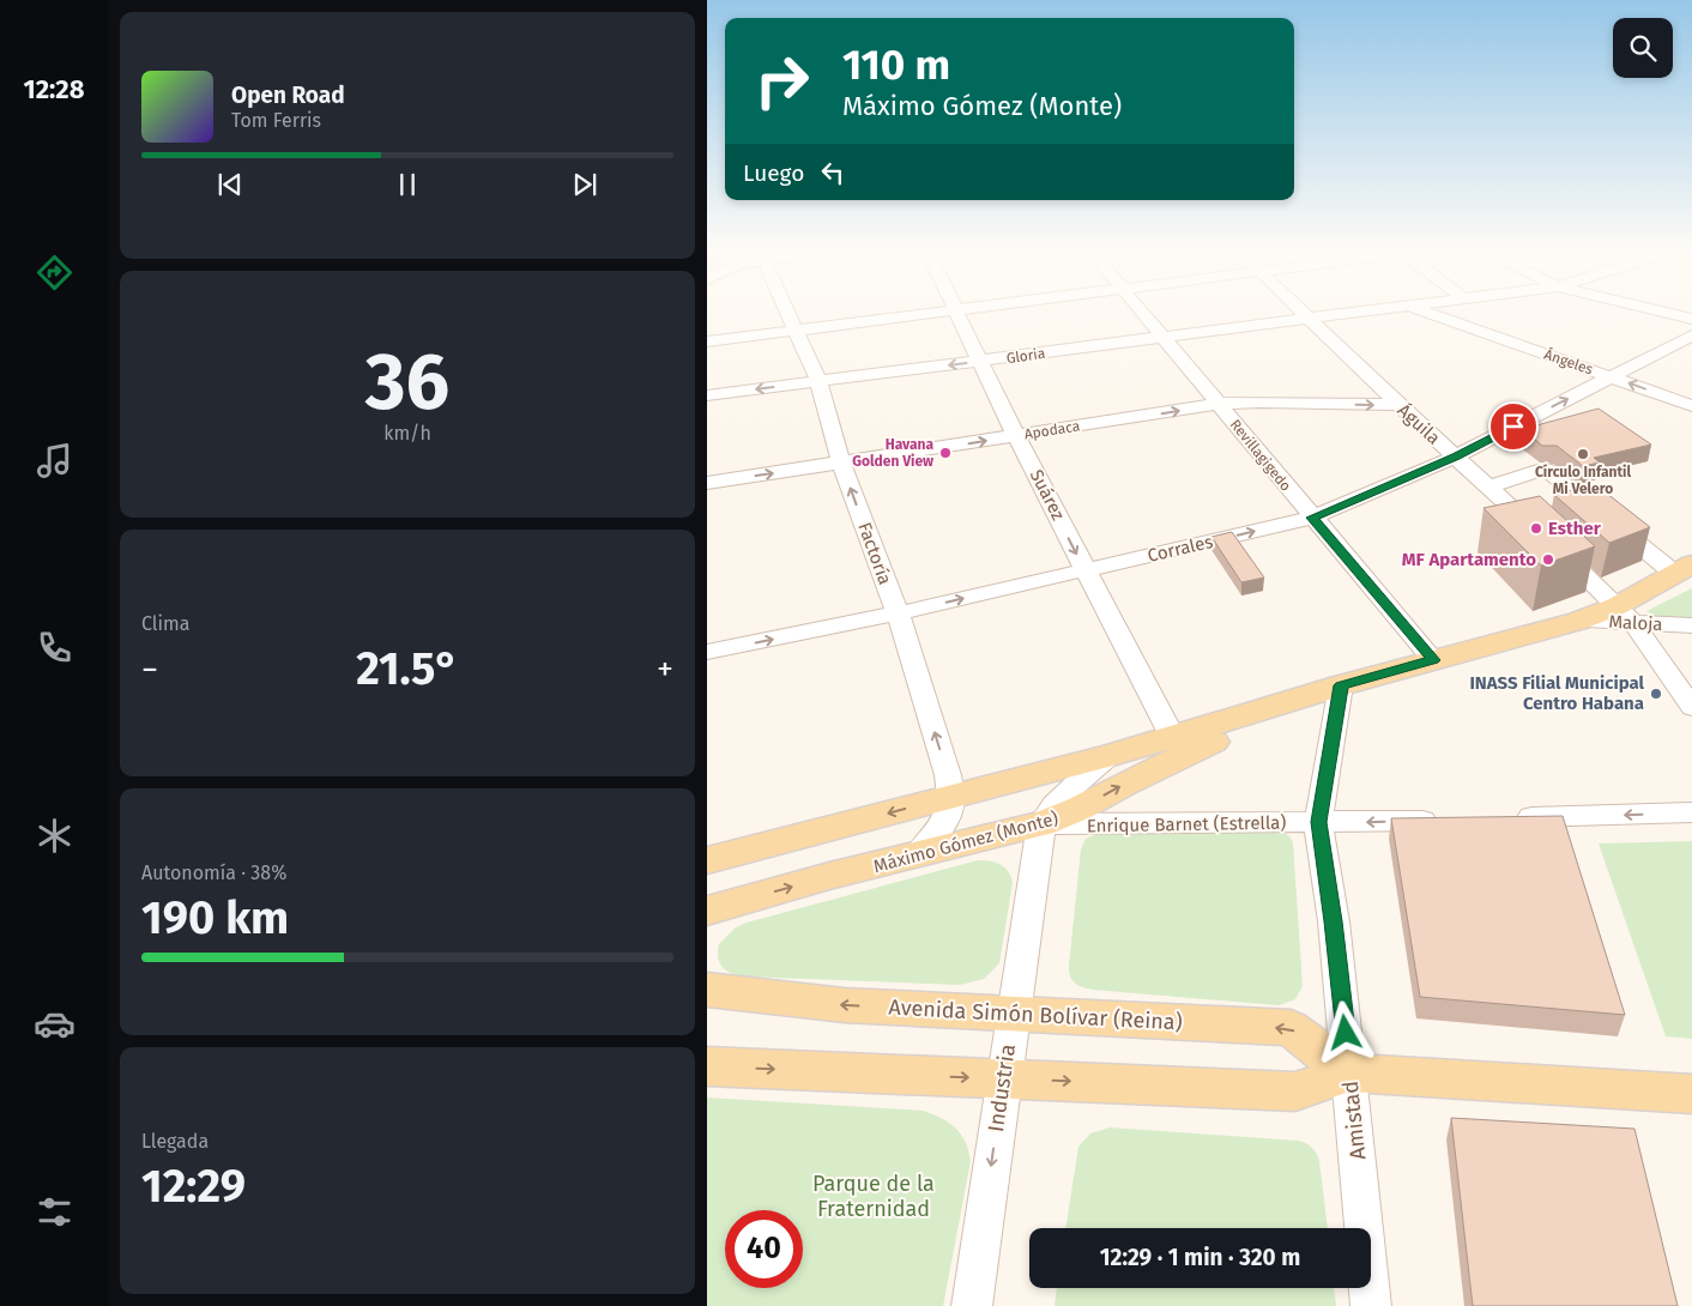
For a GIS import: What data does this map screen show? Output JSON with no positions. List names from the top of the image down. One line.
{"streets":{"main road":["Máximo Gómez (Monte)","Avenida Simón Bolívar (Reina)"],"street":["Gloria","Ángeles","Águila","Apodaca","Revillagigedo","Suárez","Corrales","Factoría","Maloja","Enrique Barnet (Estrella)","Industria","Amistad"]},"crossings":[["Gloria","Águila"],["Gloria","Revillagigedo"],["Gloria","Suárez"],["Gloria","Factoría"],["Ángeles","Corrales"],["Águila","Apodaca"],["Águila","Corrales"],["Águila","Maloja"],["Águila","Máximo Gómez (Monte)"],["Apodaca","Revillagigedo"],["Apodaca","Suárez"],["Apodaca","Factoría"],["Revillagigedo","Corrales"],["Revillagigedo","Máximo Gómez (Monte)"],["Suárez","Corrales"],["Suárez","Máximo Gómez (Monte)"],["Corrales","Factoría"],["Factoría","Máximo Gómez (Monte)"],["Maloja","Máximo Gómez (Monte)"],["Enrique Barnet (Estrella)","Máximo Gómez (Monte)"],["Enrique Barnet (Estrella)","Industria"],["Enrique Barnet (Estrella)","Amistad"],["Máximo Gómez (Monte)","Industria"],["Máximo Gómez (Monte)","Amistad"],["Avenida Simón Bolívar (Reina)","Industria"],["Avenida Simón Bolívar (Reina)","Amistad"]],"one_way":["Corrales","Factoría","Industria"],"parks":["Parque de la Fraternidad"],"places":["Havana Golden View","Círculo Infantil Mi Velero","Esther","MF Apartamento","INASS Filial Municipal Centro Habana"],"page":{"tabs":"12:28","turn":["110 m","Máximo Gómez (Monte)"],"song":["Open Road","Tom Ferris"],"then":"Luego","tile":[["36","km/h"],"Clima",["Autonomía · 38%","190 km"],["Llegada","12:29"]],"heat":["−","21.5°","+"],"limit":"40","trip":"12:29 · 1 min · 320 m"}}
